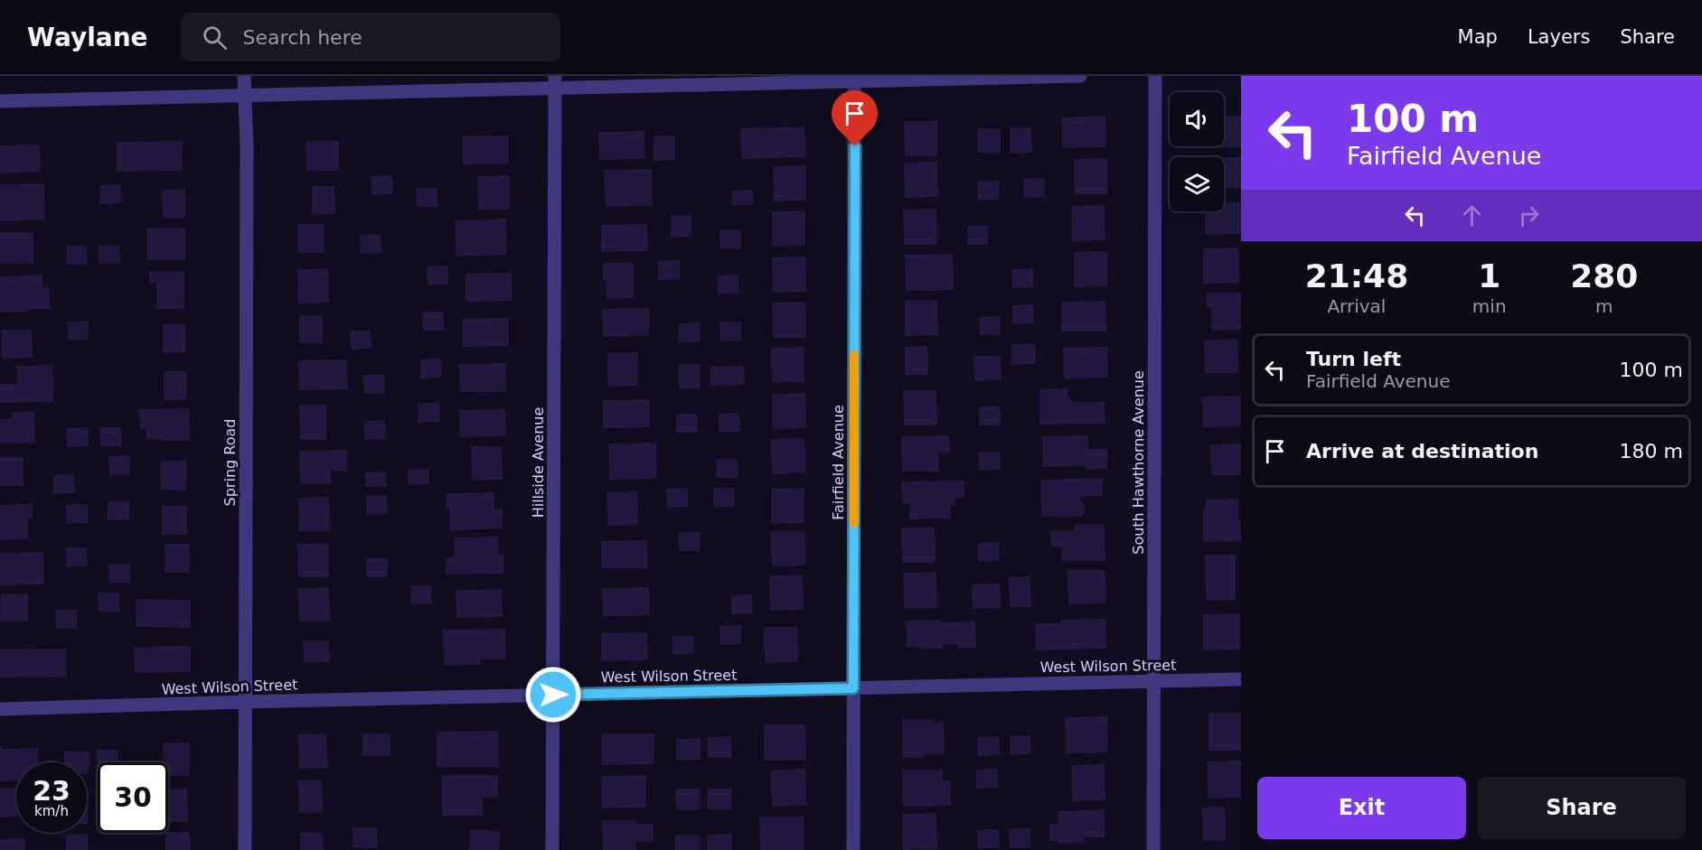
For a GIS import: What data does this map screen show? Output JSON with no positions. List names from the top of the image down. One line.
{"streets":{"street":["Spring Road","Hillside Avenue","Fairfield Avenue","South Hawthorne Avenue","West Wilson Street"]},"crossings":[["Spring Road","West Wilson Street"],["Hillside Avenue","West Wilson Street"],["Fairfield Avenue","West Wilson Street"],["South Hawthorne Avenue","West Wilson Street"]],"page":{"header":"Waylane","search":"Search here","nav":["Map","Layers","Share"],"turn":["100 m","Fairfield Avenue"],"eta":["21:48","Arrival","1","min","280","m"],"list":[{"name":"Turn left","note":"Fairfield Avenue","value":"100 m"},{"name":"Arrive at destination","value":"180 m"}],"speed":"23 km/h","limit":"30","buttons":["Exit","Share"]}}
